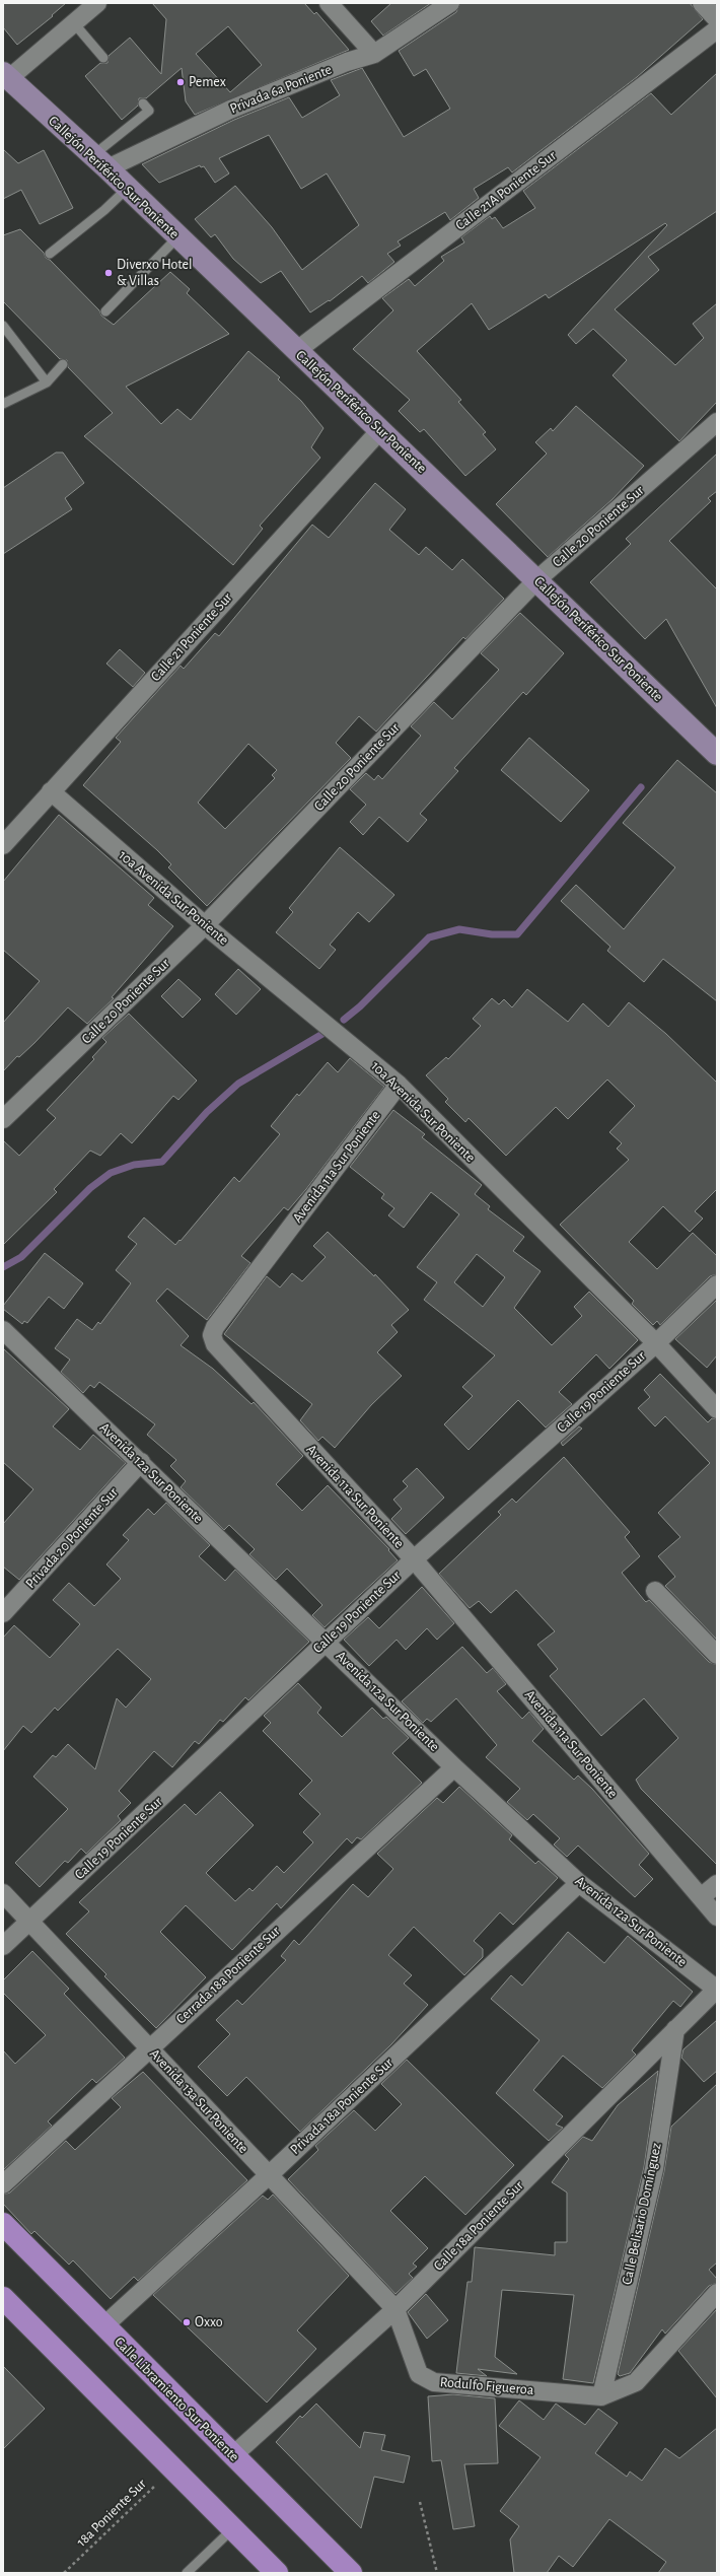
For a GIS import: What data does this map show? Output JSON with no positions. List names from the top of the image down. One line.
{"streets":{"main road":["Callejón Periférico Sur Poniente","Calle Libramiento Sur Poniente"],"street":["Privada 6a Poniente","Calle 21A Poniente Sur","Calle 20 Poniente Sur","Calle 21 Poniente Sur","10a Avenida Sur Poniente","Avenida 11a Sur Poniente","Calle 19 Poniente Sur","Avenida 12a Sur Poniente","Privada 20 Poniente Sur","Cerrada 18a Poniente Sur","Avenida 13a Sur Poniente","Privada 18a Poniente Sur","Calle Belisario Domínguez","Calle 18a Poniente Sur","Rodulfo Figueroa"],"path":["18a Poniente Sur"]},"crossings":[["Privada 6a Poniente","Callejón Periférico Sur Poniente"],["Callejón Periférico Sur Poniente","Calle 21A Poniente Sur"],["Callejón Periférico Sur Poniente","Calle 20 Poniente Sur"],["Callejón Periférico Sur Poniente","Calle 21 Poniente Sur"],["Calle 20 Poniente Sur","10a Avenida Sur Poniente"],["Calle 21 Poniente Sur","10a Avenida Sur Poniente"],["10a Avenida Sur Poniente","Avenida 11a Sur Poniente"],["10a Avenida Sur Poniente","Calle 19 Poniente Sur"],["Avenida 11a Sur Poniente","Calle 19 Poniente Sur"],["Calle 19 Poniente Sur","Avenida 12a Sur Poniente"],["Calle 19 Poniente Sur","Avenida 13a Sur Poniente"],["Avenida 12a Sur Poniente","Privada 20 Poniente Sur"],["Avenida 12a Sur Poniente","Cerrada 18a Poniente Sur"],["Avenida 12a Sur Poniente","Privada 18a Poniente Sur"],["Avenida 12a Sur Poniente","Calle 18a Poniente Sur"],["Cerrada 18a Poniente Sur","Avenida 13a Sur Poniente"],["Avenida 13a Sur Poniente","Privada 18a Poniente Sur"],["Avenida 13a Sur Poniente","Calle 18a Poniente Sur"],["Avenida 13a Sur Poniente","Rodulfo Figueroa"],["Privada 18a Poniente Sur","Calle Libramiento Sur Poniente"],["Calle Belisario Domínguez","Calle 18a Poniente Sur"],["Calle Belisario Domínguez","Rodulfo Figueroa"],["Calle 18a Poniente Sur","Rodulfo Figueroa"],["Calle 18a Poniente Sur","Calle Libramiento Sur Poniente"]],"places":["Pemex","Diverxo Hotel & Villas","Oxxo"]}
